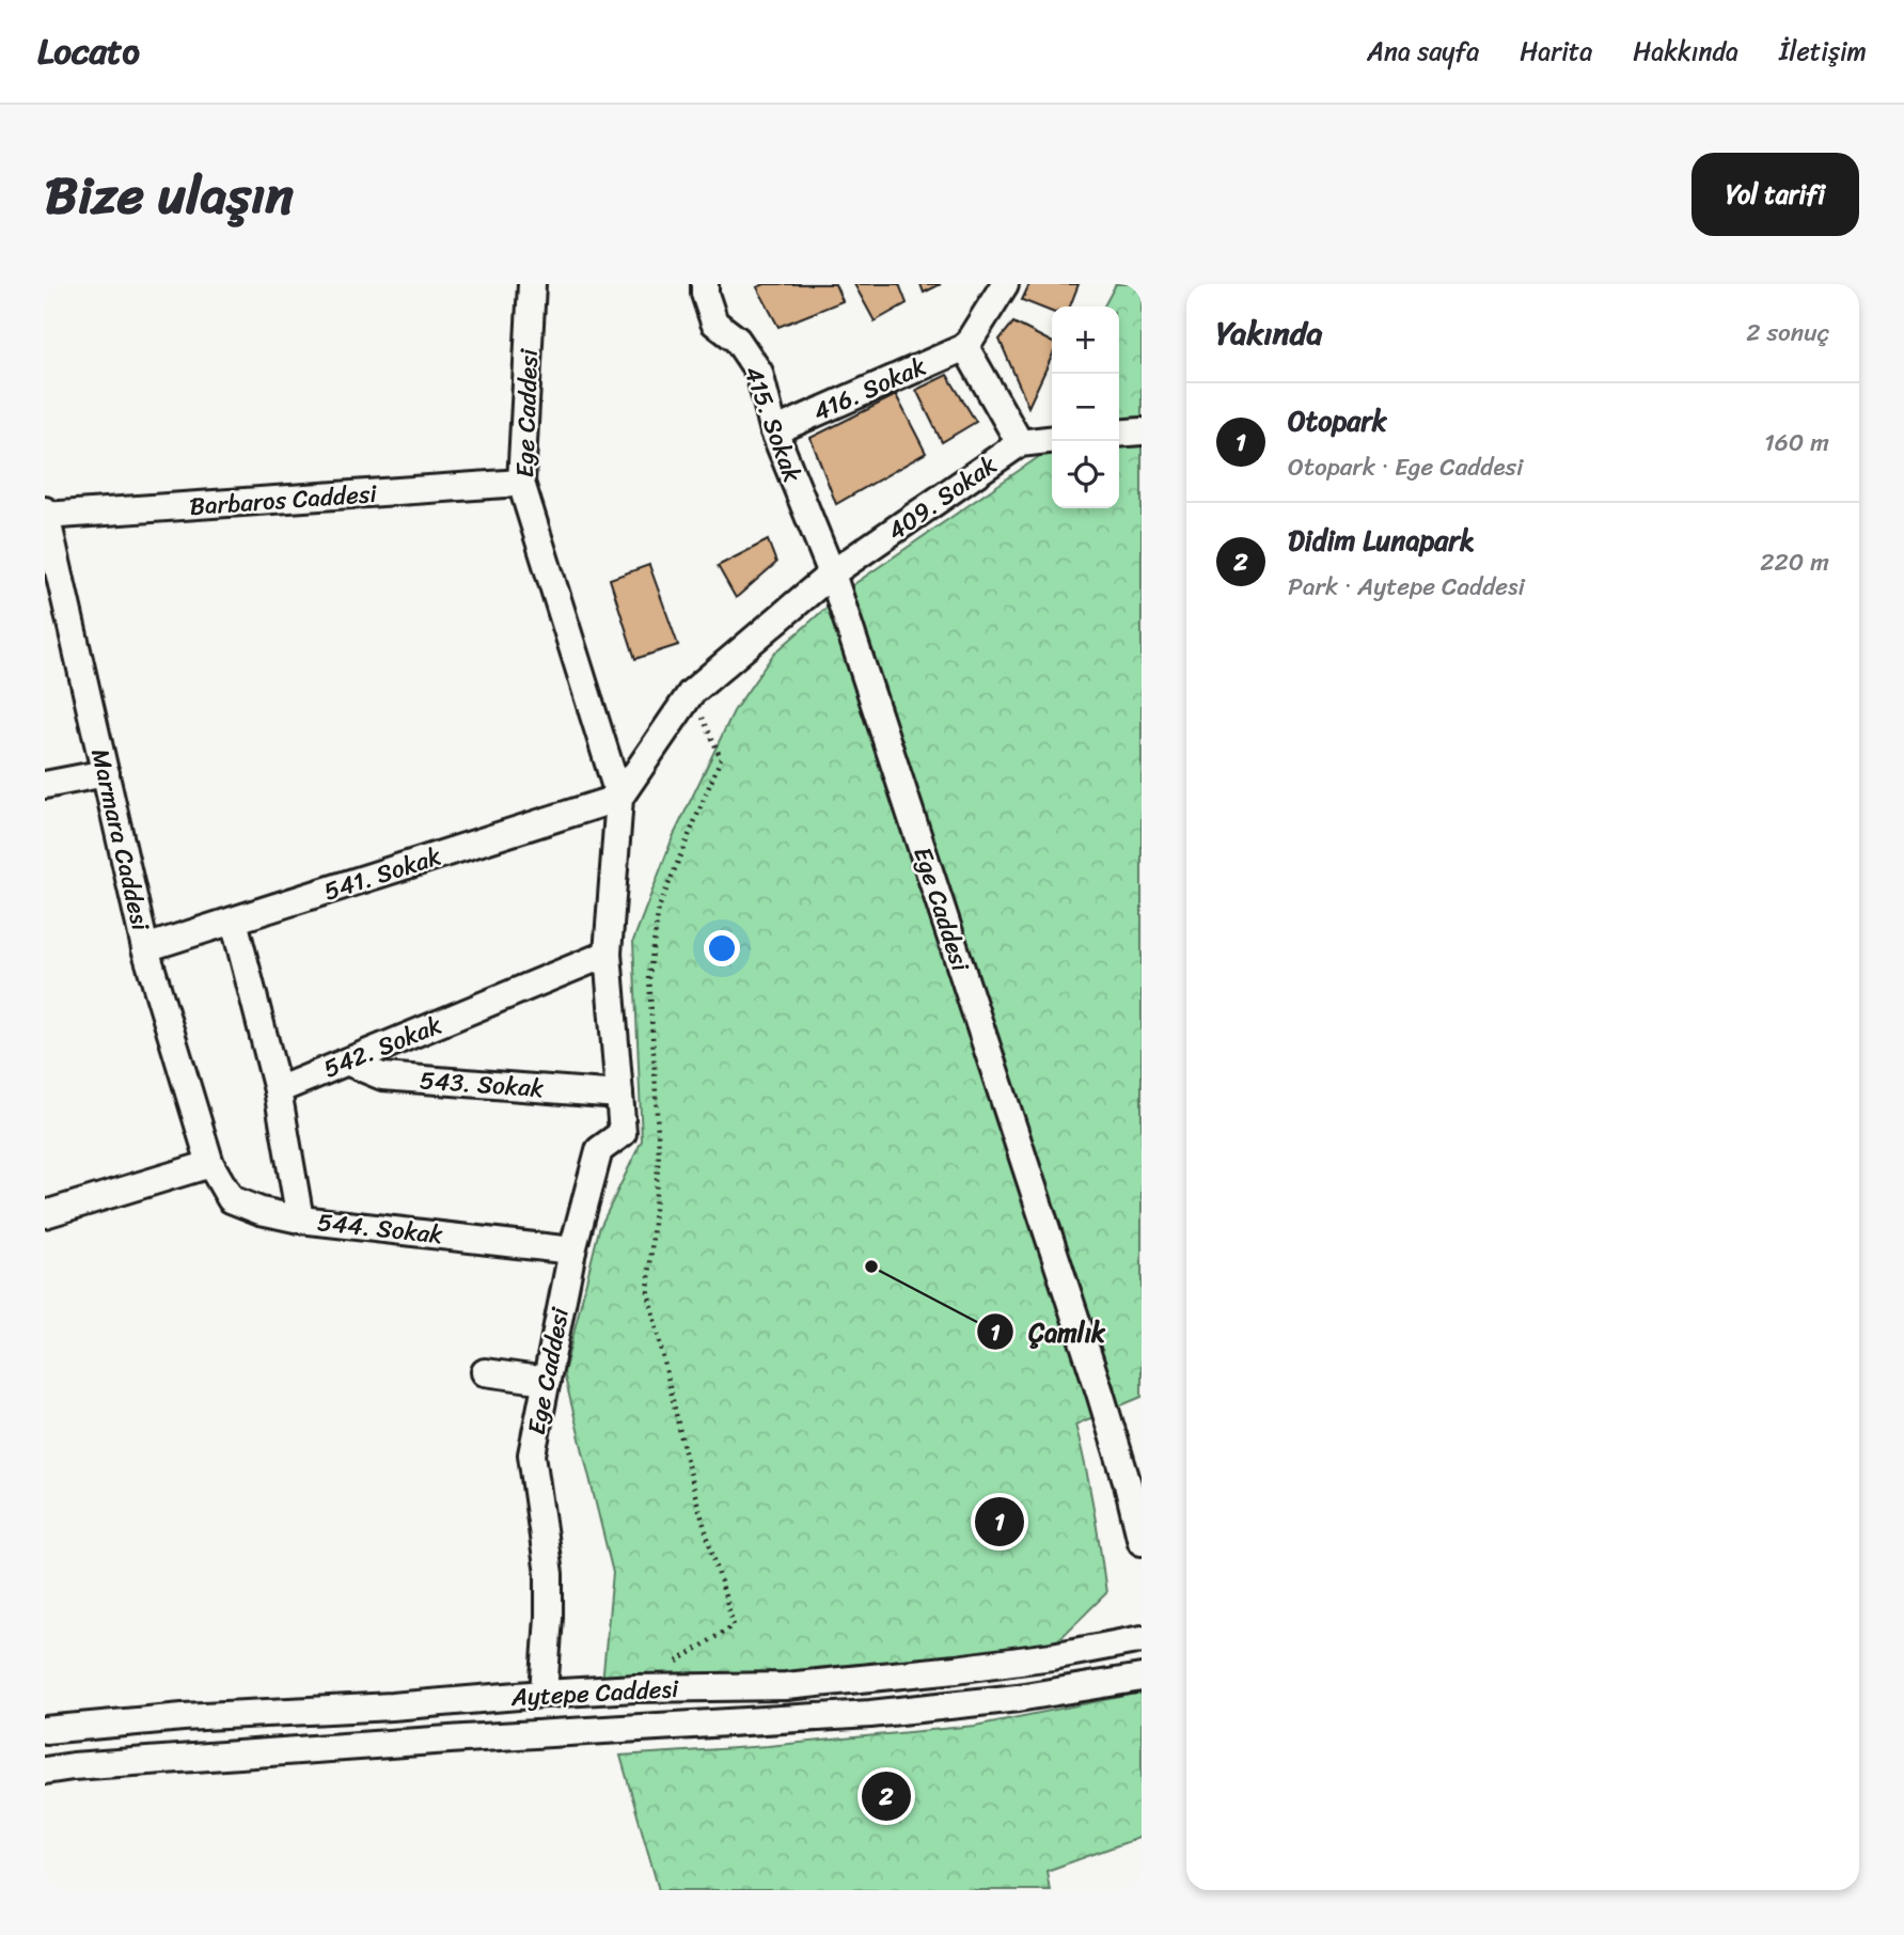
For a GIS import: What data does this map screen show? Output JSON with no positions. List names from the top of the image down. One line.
{"streets":{"street":["416. Sokak","Ege Caddesi","415. Sokak","409. Sokak","Barbaros Caddesi","Marmara Caddesi","541. Sokak","542. Sokak","543. Sokak","544. Sokak","Aytepe Caddesi"]},"crossings":[["416. Sokak","415. Sokak"],["Ege Caddesi","415. Sokak"],["Ege Caddesi","409. Sokak"],["Ege Caddesi","Barbaros Caddesi"],["Ege Caddesi","541. Sokak"],["Ege Caddesi","542. Sokak"],["Ege Caddesi","543. Sokak"],["Ege Caddesi","544. Sokak"],["Ege Caddesi","Aytepe Caddesi"],["415. Sokak","409. Sokak"],["Barbaros Caddesi","Marmara Caddesi"],["Marmara Caddesi","541. Sokak"],["Marmara Caddesi","544. Sokak"],["542. Sokak","543. Sokak"]],"places":["Çamlık"],"page":{"header":"Locato","nav":["Ana sayfa","Harita","Hakkında","İletişim"],"title":"Bize ulaşın","buttons":"Yol tarifi","heading":["Yakında","2 sonuç"],"map_buttons":["+","−"],"list":[{"mark":"1","name":"Otopark","note":"Otopark · Ege Caddesi","value":"160 m"},{"mark":"2","name":"Didim Lunapark","note":"Park · Aytepe Caddesi","value":"220 m"}],"pins":["1","2"]}}
